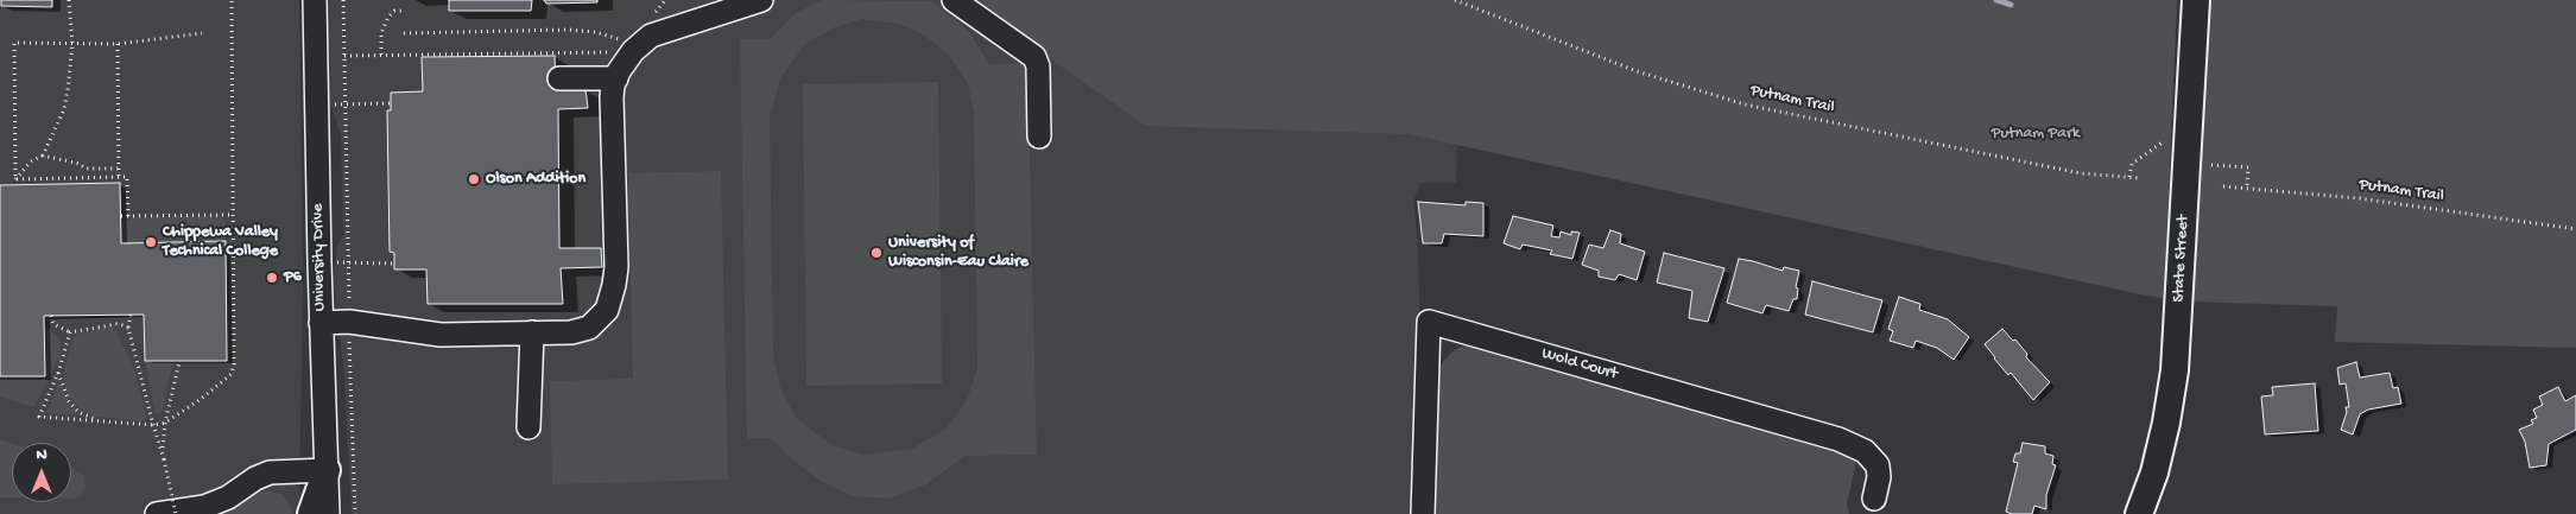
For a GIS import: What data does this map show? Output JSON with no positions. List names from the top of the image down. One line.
{"streets":{"main road":["State Street"],"street":["University Drive","Wold Court"],"path":["Putnam Trail"]},"parks":["Putnam Park"],"places":["Olson Addition","Chippewa Valley Technical College","University of Wisconsin-Eau Claire","P6"],"north":"top"}
